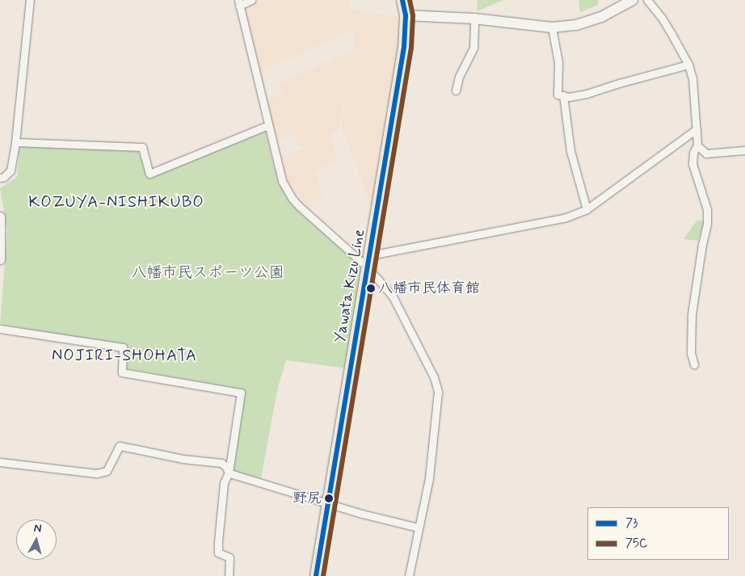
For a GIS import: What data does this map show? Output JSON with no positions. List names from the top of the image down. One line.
{"streets":{"main road":["Yawata Kizu Line"]},"districts":["KOZUYA-NISHIKUBO","NOJIRI-SHOHATA"],"parks":["八幡市民スポーツ公園"],"places":["八幡市民体育館","野尻"],"lines":["transit line 73","transit line 75C"],"legend":["73","75C"],"north":"top"}
